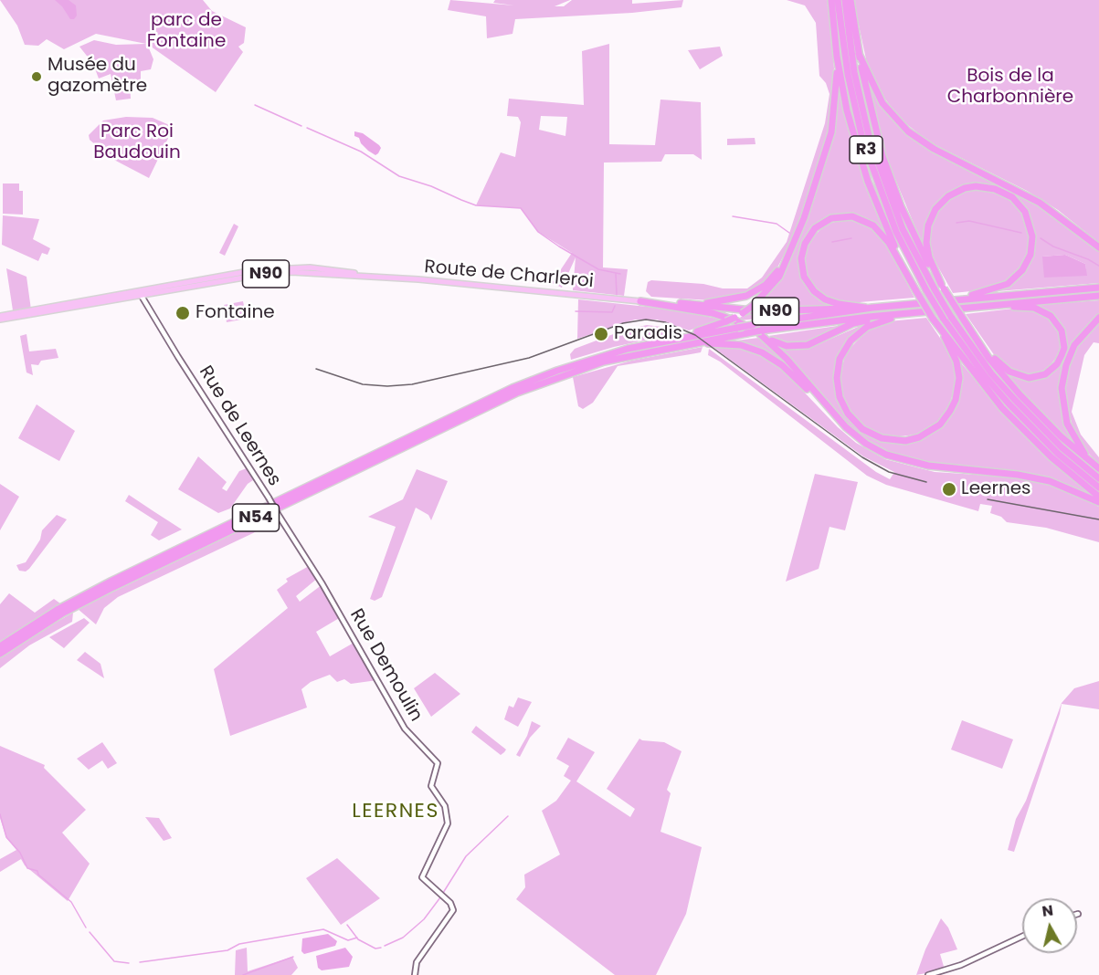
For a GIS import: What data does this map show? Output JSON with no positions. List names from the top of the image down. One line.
{"streets":{"highway":["R3","N90","N54"],"main road":["Route de Charleroi"],"street":["Rue de Leernes","Rue Demoulin"]},"crossings":[["N90","Route de Charleroi"],["N90","Rue de Leernes"],["N90","N54"],["Route de Charleroi","Rue de Leernes"],["Rue de Leernes","Rue Demoulin"]],"districts":["LEERNES"],"parks":["parc de Fontaine","Bois de la Charbonnière","Parc Roi Baudouin"],"places":["Musée du gazomètre","Fontaine","Paradis","Leernes"],"north":"top"}
